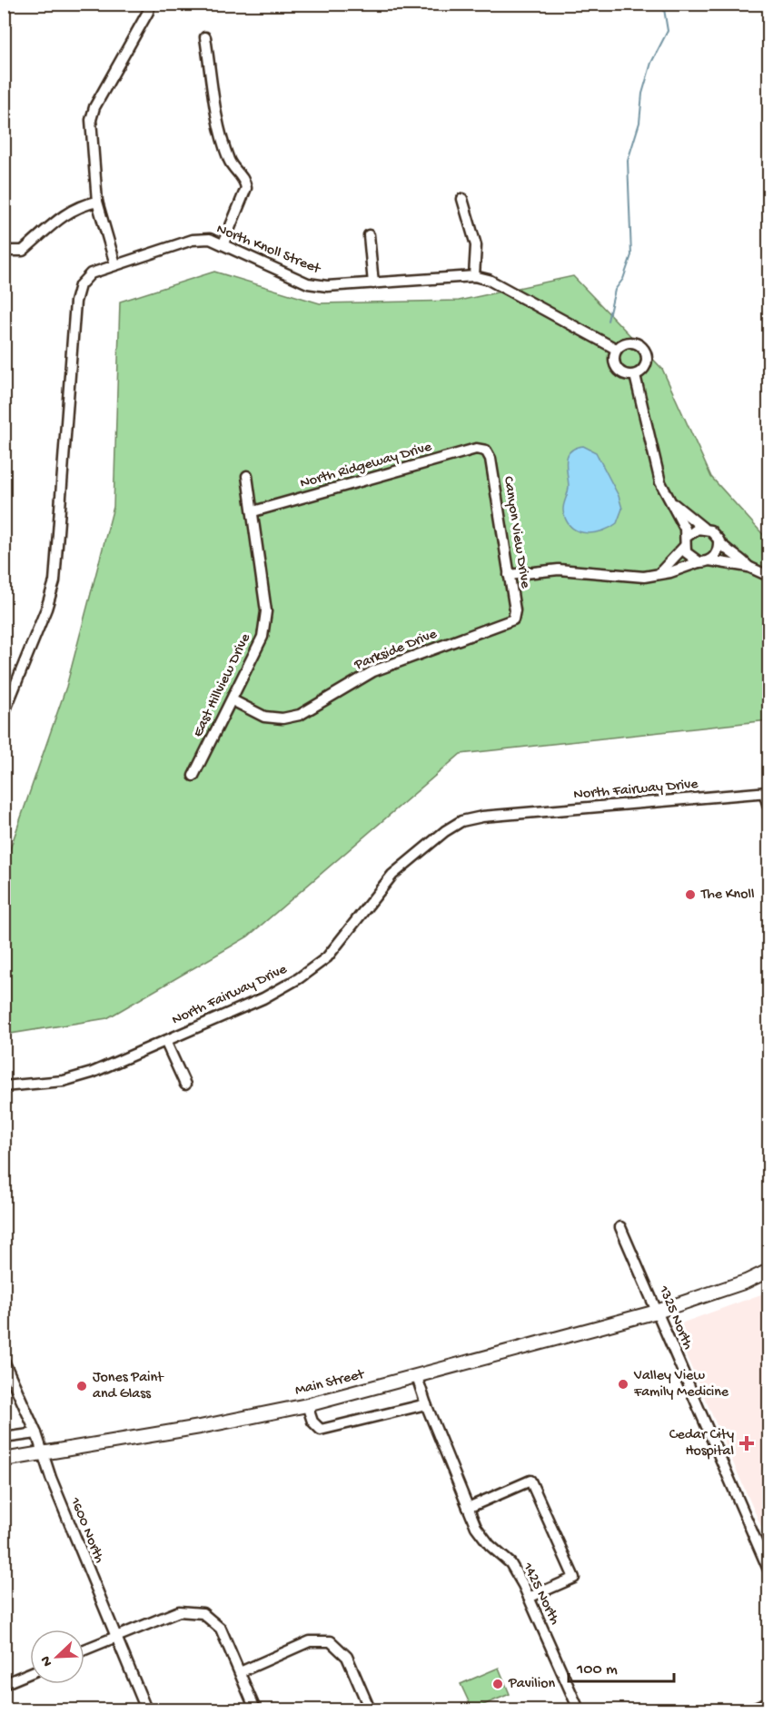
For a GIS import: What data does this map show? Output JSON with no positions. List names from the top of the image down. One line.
{"streets":{"main road":["Main Street"],"street":["North Knoll Street","North Ridgeway Drive","Canyon View Drive","Parkside Drive","East Hillview Drive","North Fairway Drive","1325 North","1600 North","1425 North"]},"crossings":[["North Ridgeway Drive","Canyon View Drive"],["North Ridgeway Drive","East Hillview Drive"],["Canyon View Drive","Parkside Drive"],["Parkside Drive","East Hillview Drive"],["1325 North","Main Street"],["Main Street","1600 North"],["Main Street","1425 North"]],"places":{"other":["The Knoll","Valley View Family Medicine","Jones Paint and Glass","Pavilion"],"health":["Cedar City Hospital"]},"scale_bar":"100 m","north":"bottom left"}
